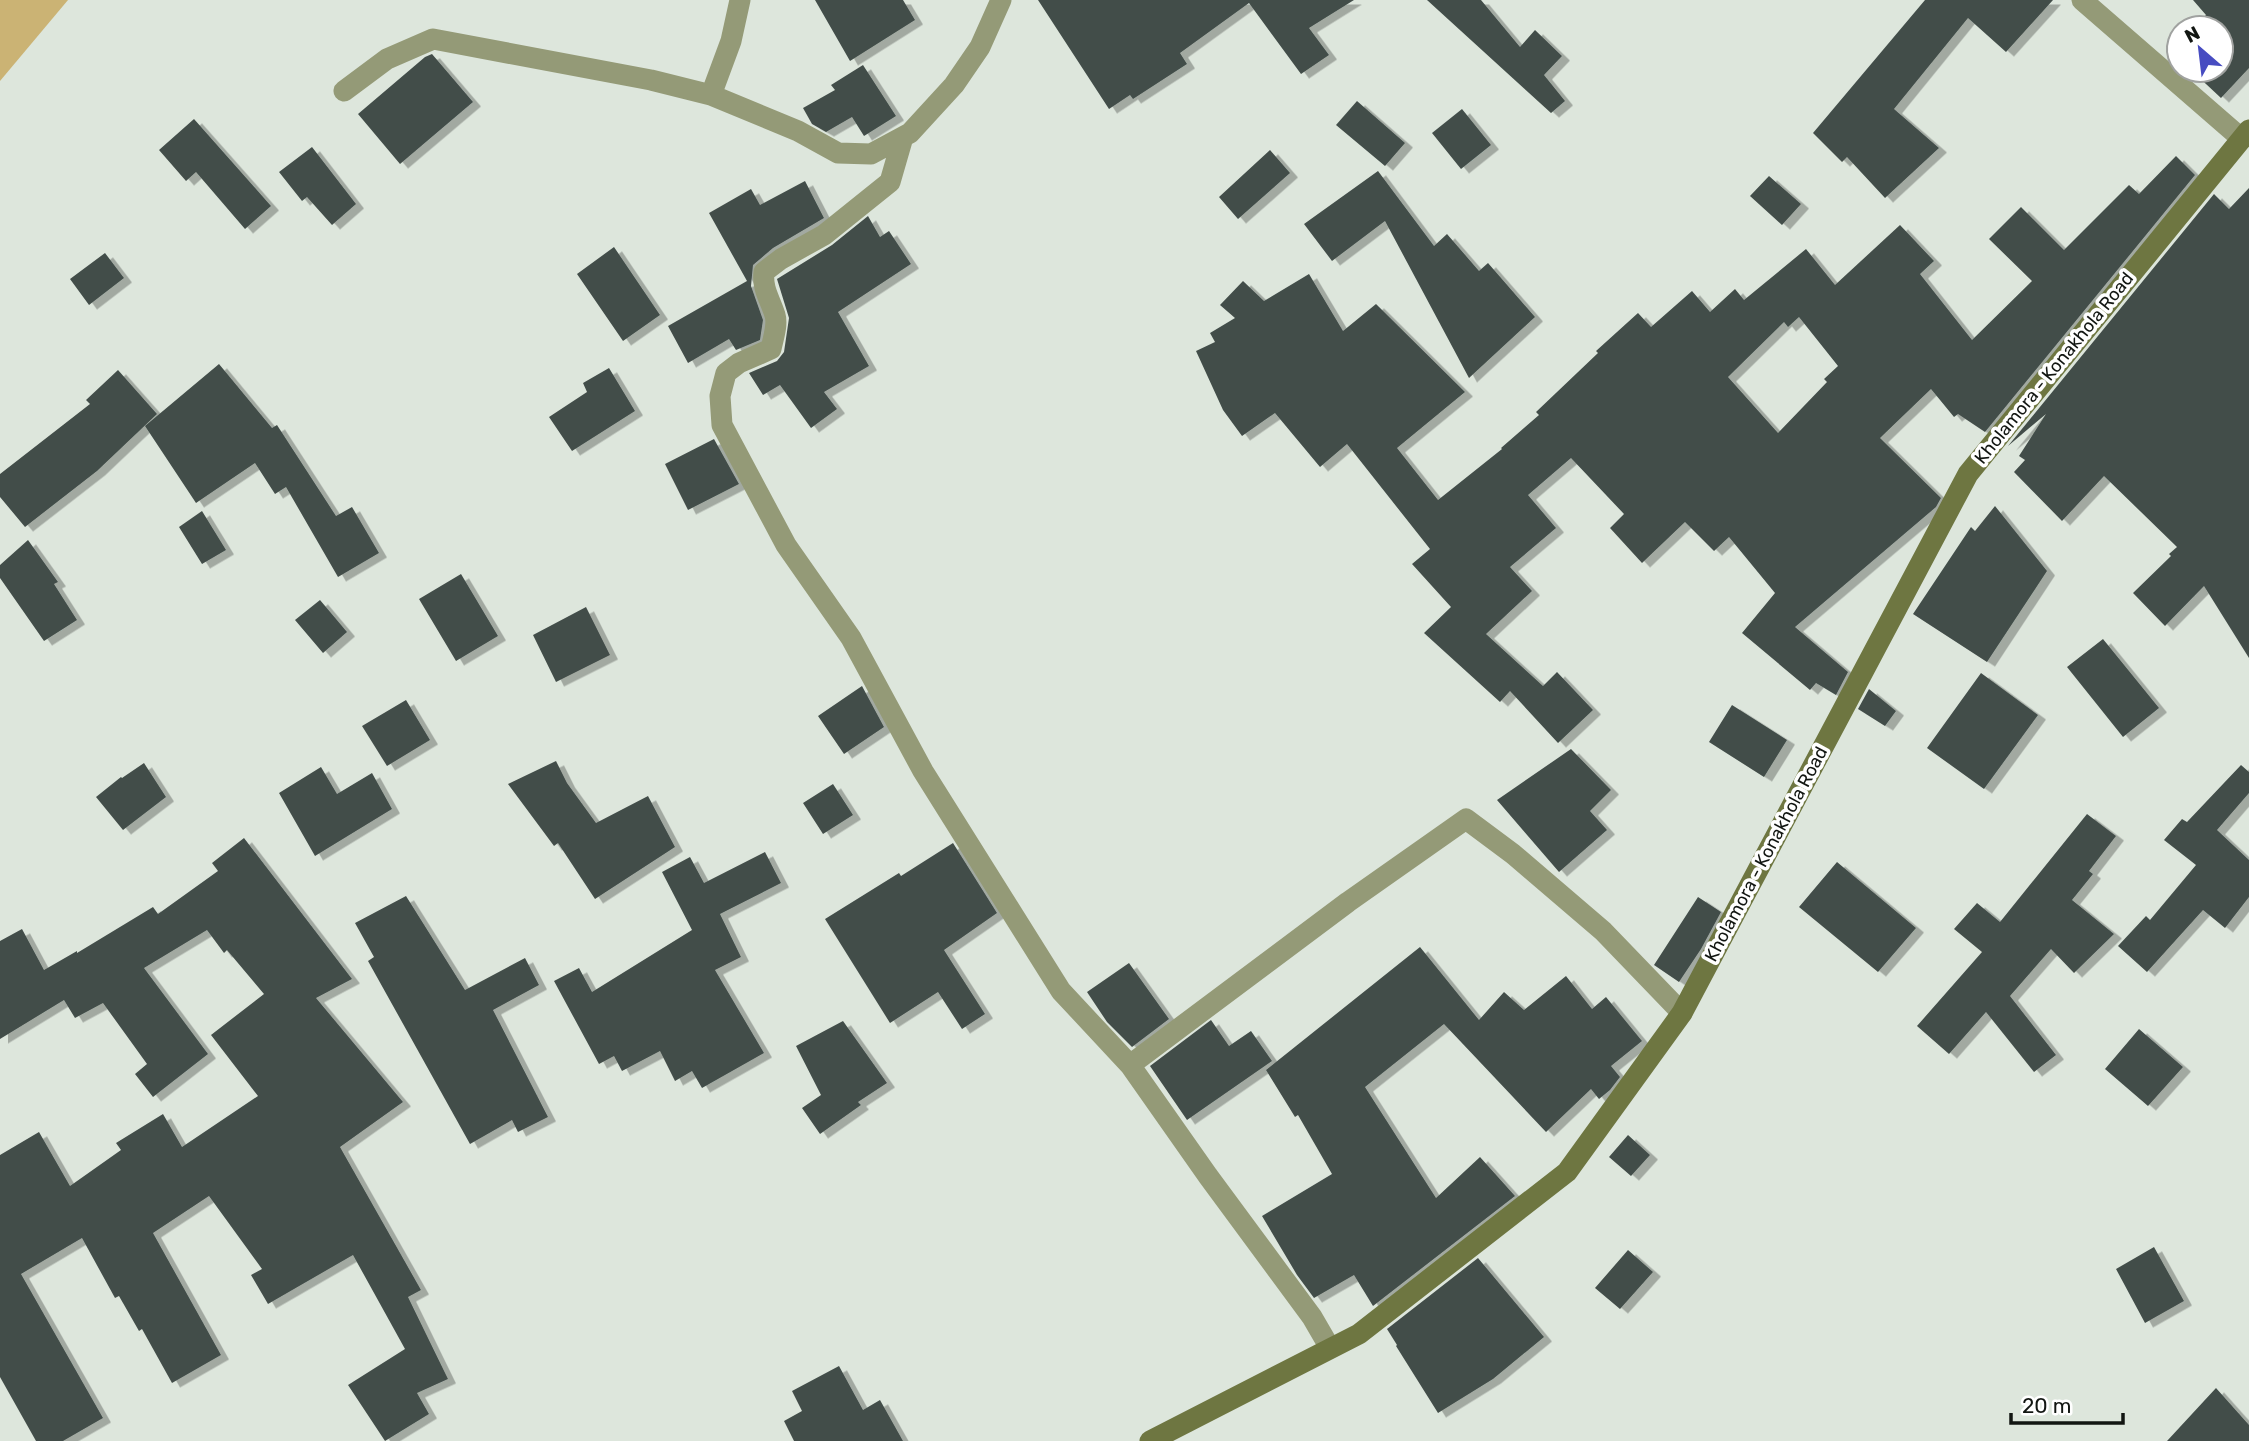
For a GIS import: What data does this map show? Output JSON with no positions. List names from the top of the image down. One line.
{"streets":{"main road":["Kholamora - Konakhola Road"]},"scale_bar":"20 m","north":"top left"}
